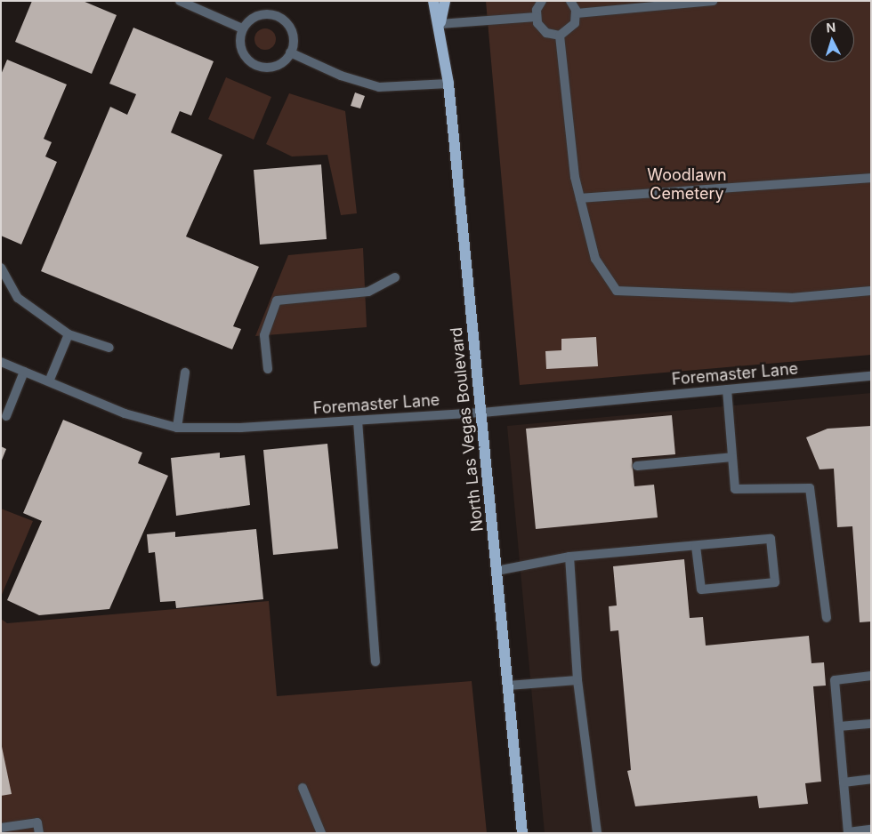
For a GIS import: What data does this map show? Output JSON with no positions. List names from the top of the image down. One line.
{"streets":{"main road":["North Las Vegas Boulevard"],"street":["Foremaster Lane"]},"crossings":[["Foremaster Lane","North Las Vegas Boulevard"]],"parks":["Woodlawn Cemetery"],"north":"top"}
